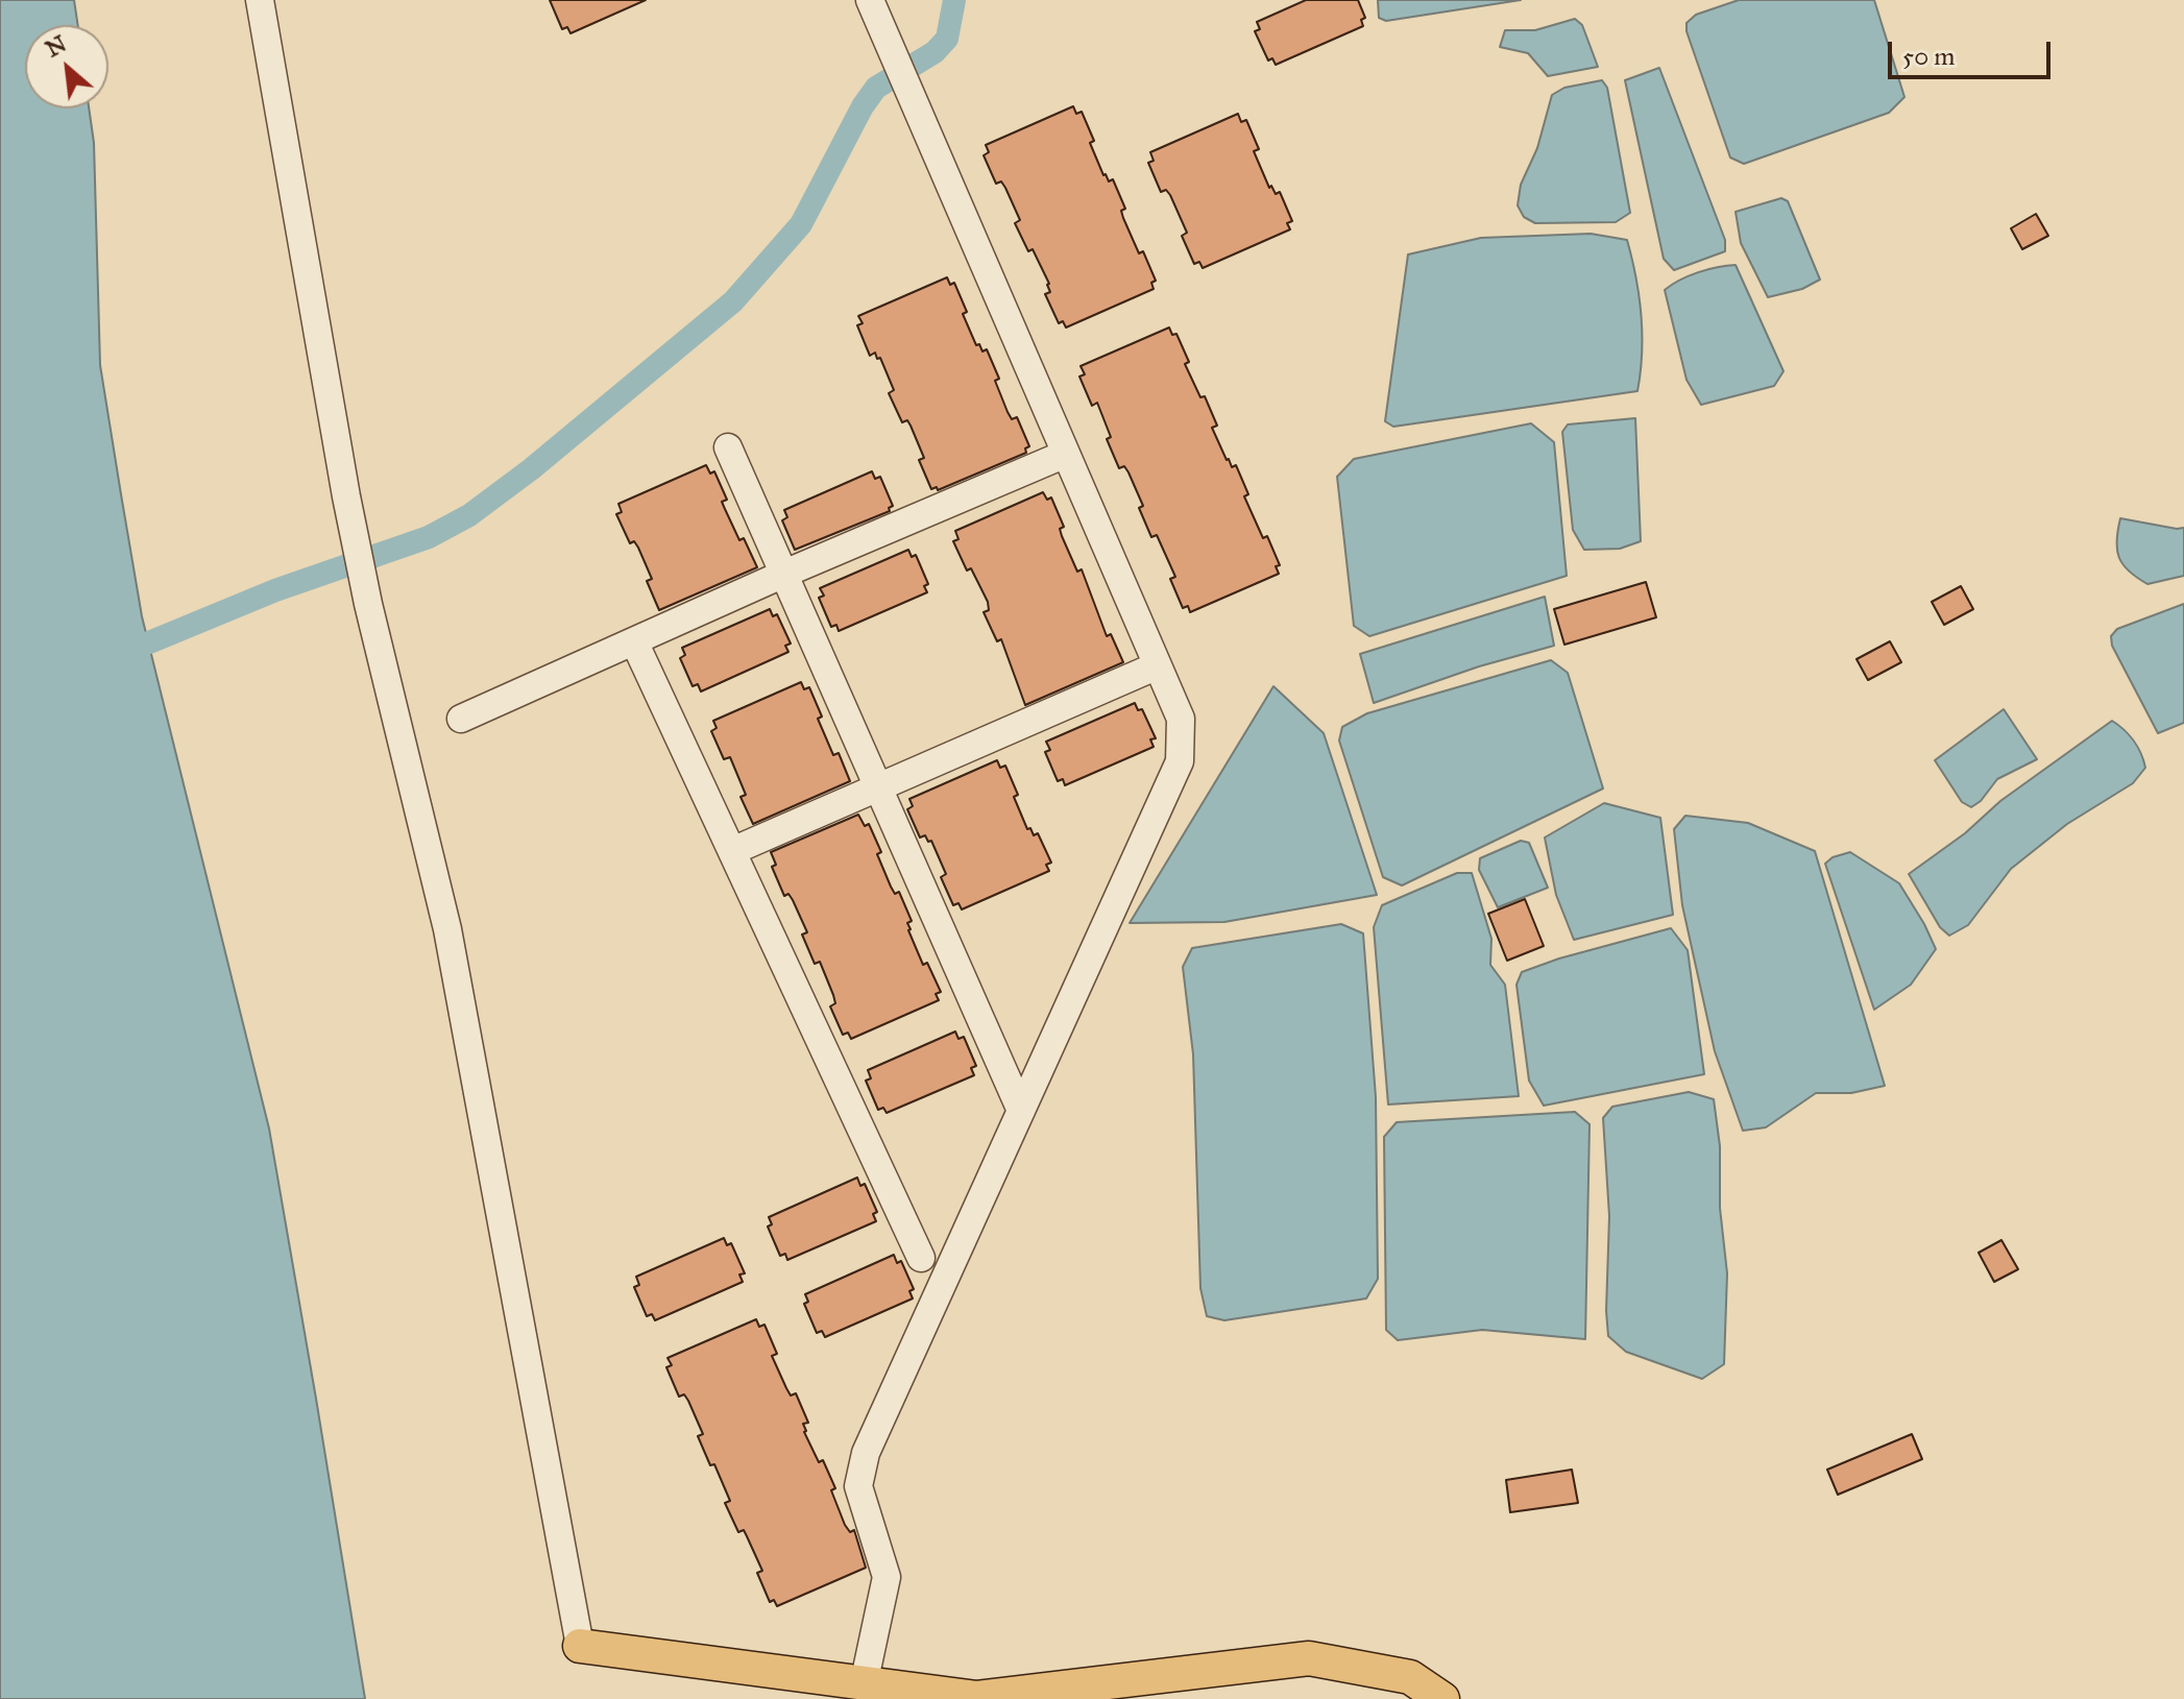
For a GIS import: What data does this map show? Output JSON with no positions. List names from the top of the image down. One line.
{"scale_bar":"50 m","north":"top left"}
